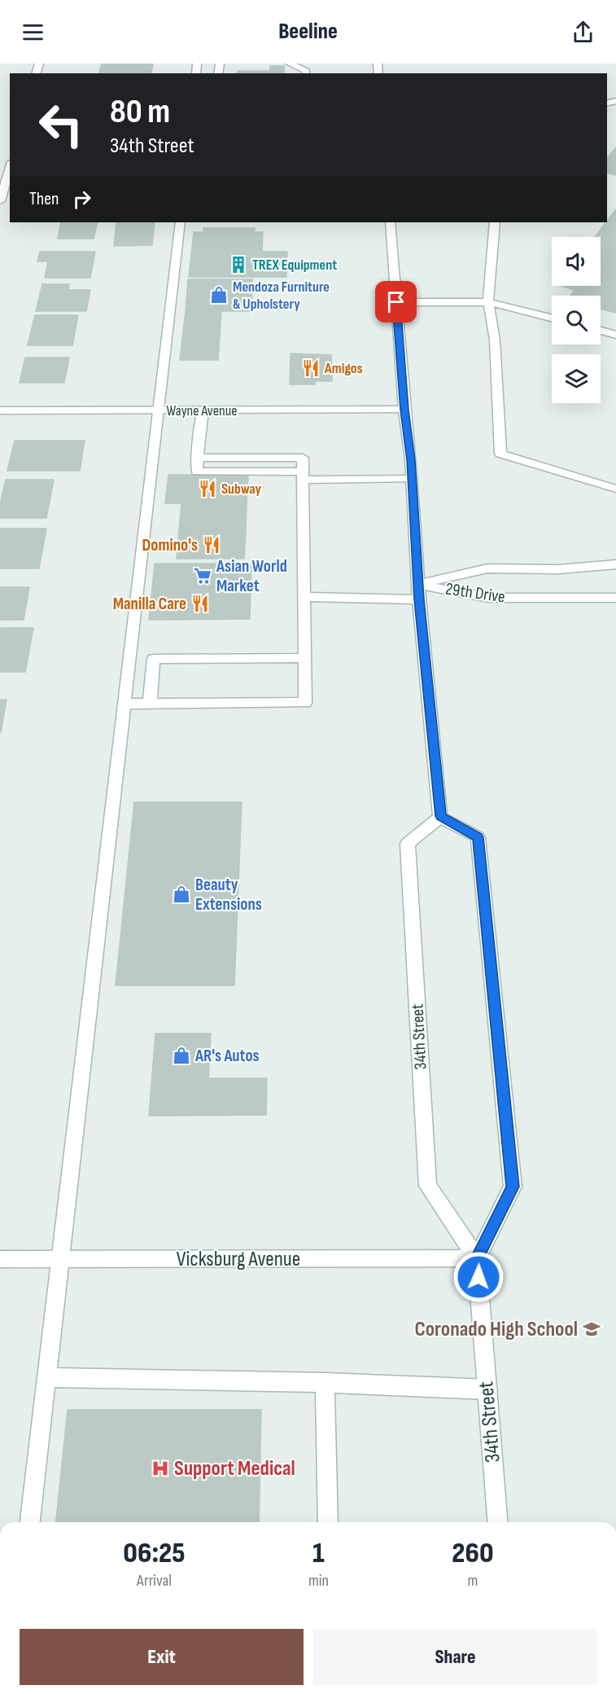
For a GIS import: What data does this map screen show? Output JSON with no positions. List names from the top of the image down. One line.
{"streets":{"main road":["Wayne Avenue","29th Drive","34th Street","Vicksburg Avenue"]},"crossings":[["34th Street","Vicksburg Avenue"]],"places":{"building":["TREX Equipment"],"shop":["Mendoza Furniture & Upholstery","Beauty Extensions","AR's Autos"],"restaurant":["Amigos","Subway","Domino's","Manilla Care"],"supermarket":["Asian World Market"],"school or university":["Coronado High School"],"hospital":["Support Medical"]},"page":{"header":"Beeline","turn":["80 m","34th Street"],"then":"Then","eta":["06:25","Arrival","1","min","260","m"],"buttons":["Exit","Share"]}}
